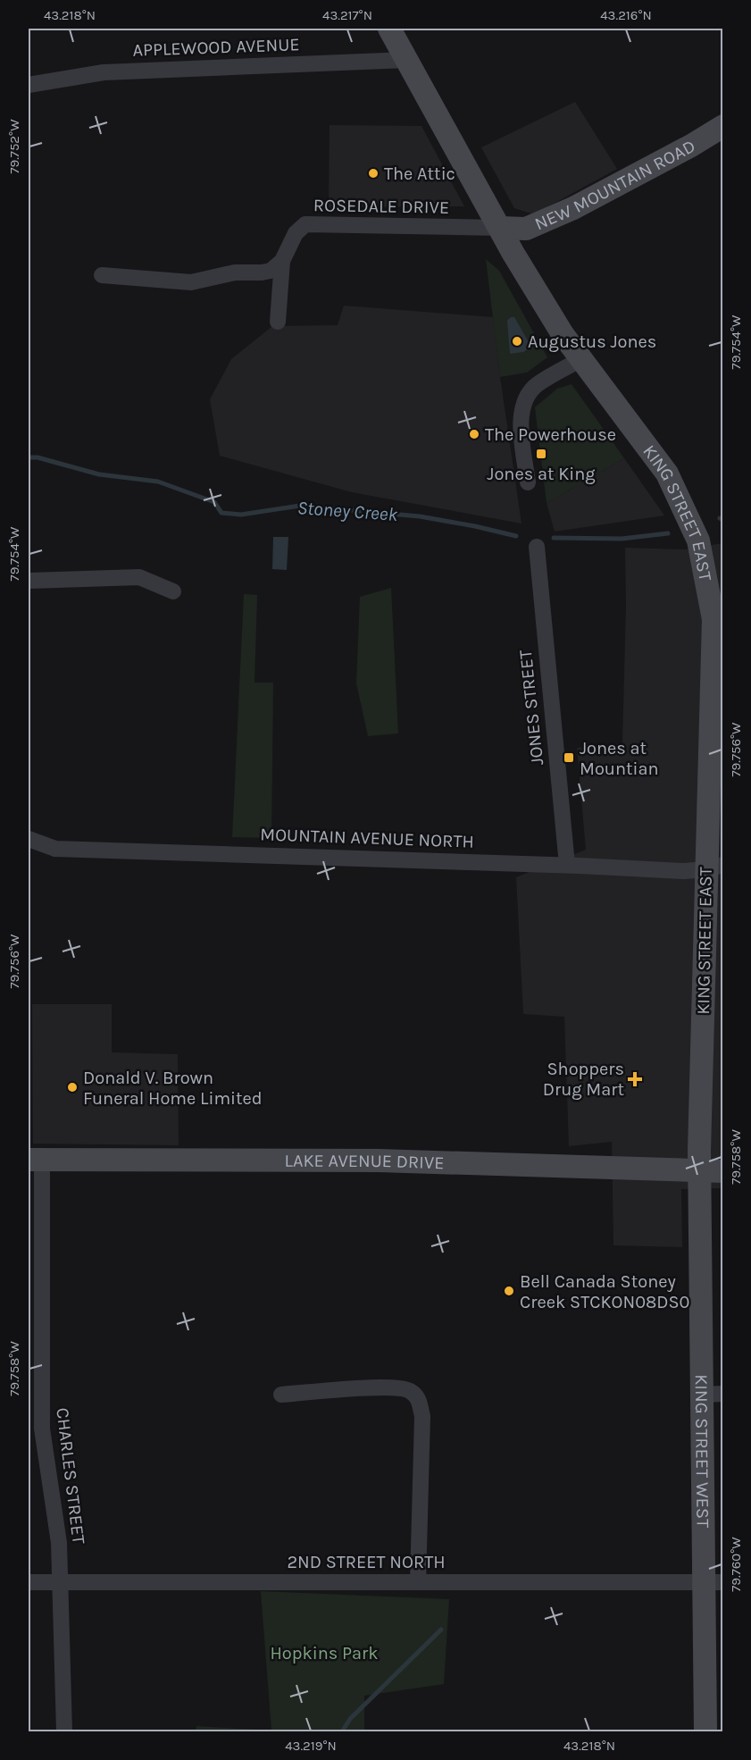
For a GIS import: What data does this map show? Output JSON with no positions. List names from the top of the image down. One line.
{"streets":{"main road":["NEW MOUNTAIN ROAD","KING STREET EAST","LAKE AVENUE DRIVE","KING STREET WEST"],"street":["APPLEWOOD AVENUE","ROSEDALE DRIVE","JONES STREET","MOUNTAIN AVENUE NORTH","CHARLES STREET","2ND STREET NORTH"]},"crossings":[["APPLEWOOD AVENUE","KING STREET EAST"],["NEW MOUNTAIN ROAD","ROSEDALE DRIVE"],["NEW MOUNTAIN ROAD","KING STREET EAST"],["ROSEDALE DRIVE","KING STREET EAST"],["KING STREET EAST","MOUNTAIN AVENUE NORTH"],["KING STREET EAST","LAKE AVENUE DRIVE"],["KING STREET EAST","KING STREET WEST"],["JONES STREET","MOUNTAIN AVENUE NORTH"],["LAKE AVENUE DRIVE","KING STREET WEST"],["LAKE AVENUE DRIVE","CHARLES STREET"],["KING STREET WEST","2ND STREET NORTH"],["CHARLES STREET","2ND STREET NORTH"]],"water":["Stoney Creek"],"parks":["Hopkins Park"],"places":{"other":["The Attic","Augustus Jones","The Powerhouse","Donald V. Brown Funeral Home Limited","Bell Canada Stoney Creek STCKON08DS0"],"transit":["Jones at King","Jones at Mountian"],"health":["Shoppers Drug Mart"]},"coordinates":["43.218°N","43.217°N","43.216°N","79.752°W","79.754°W","79.756°W","79.758°W","79.760°W","43.219°N"]}
